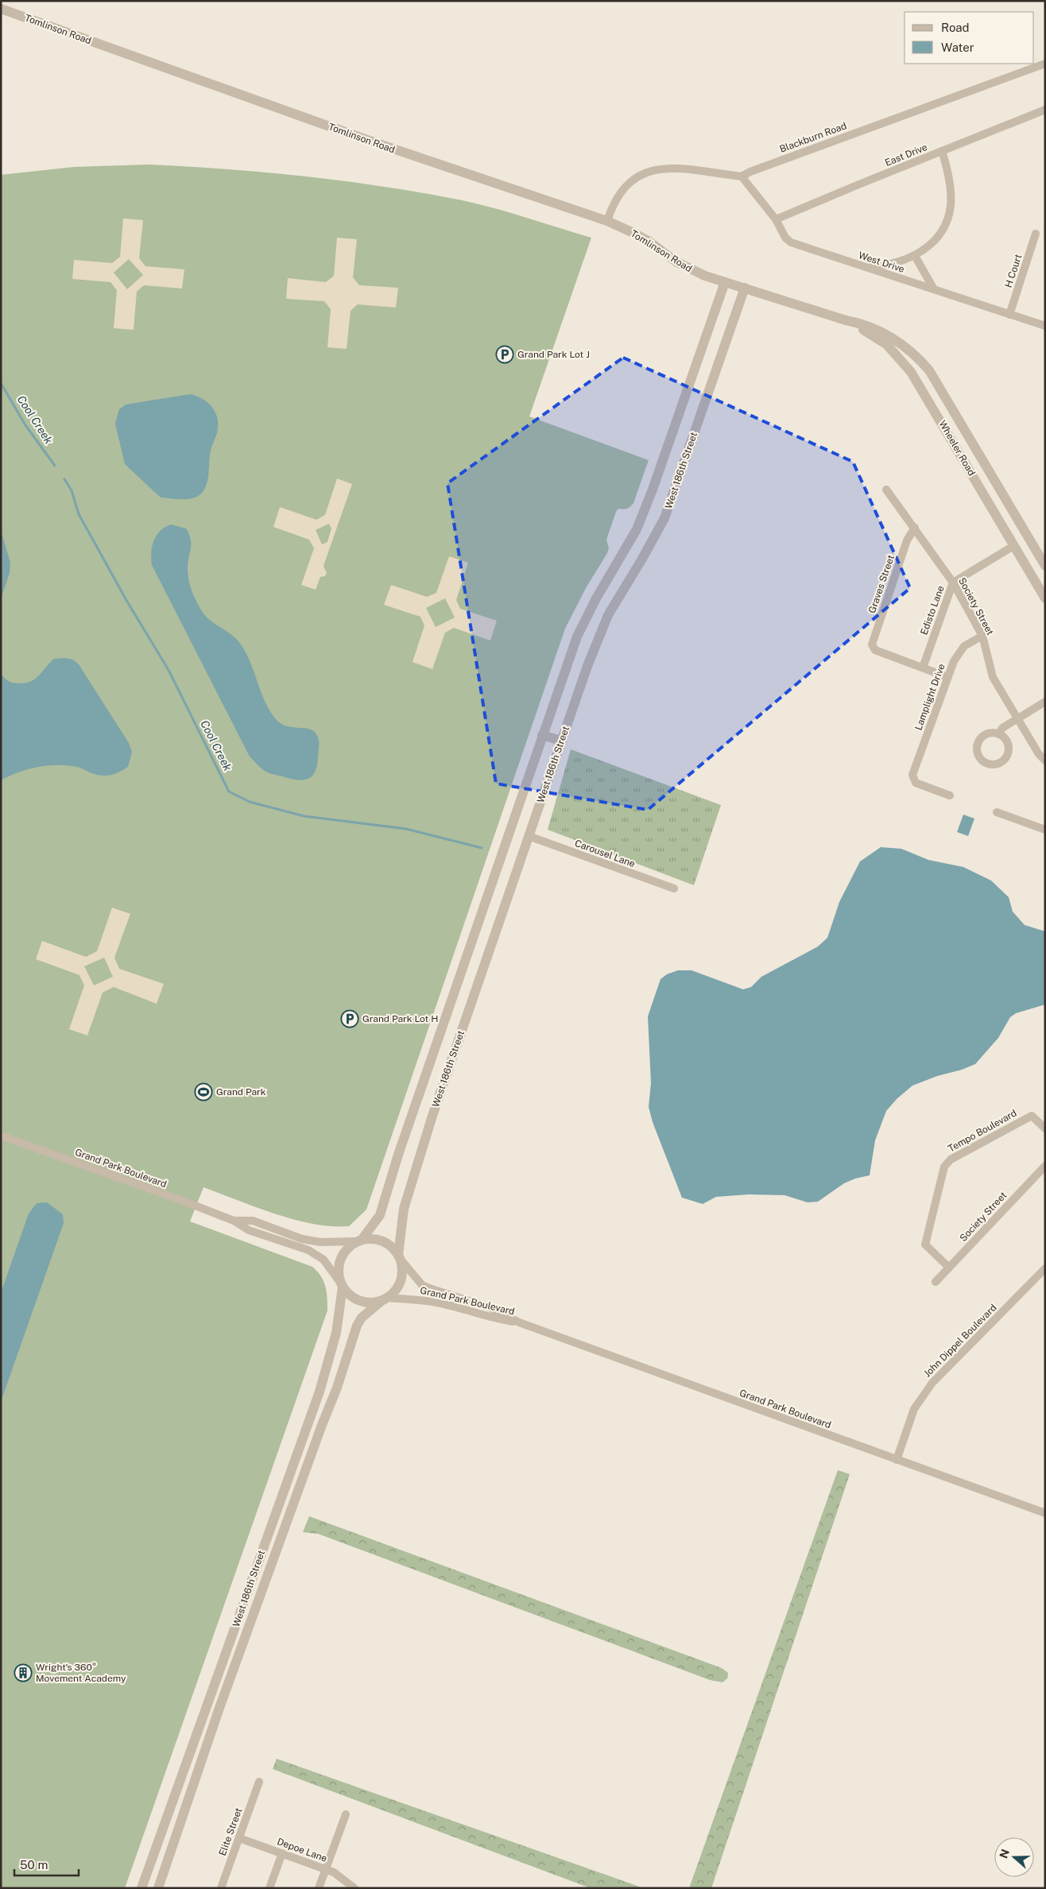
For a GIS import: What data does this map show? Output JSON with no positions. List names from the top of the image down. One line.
{"streets":{"street":["Tomlinson Road","Blackburn Road","East Drive","West Drive","H Court","Wheeler Road","West 186th Street","Graves Street","Society Street","Edisto Lane","Lamplight Drive","Carousel Lane","Tempo Boulevard","Grand Park Boulevard","John Dippel Boulevard","Elite Street","Depoe Lane"]},"crossings":[["Tomlinson Road","Wheeler Road"],["Tomlinson Road","West 186th Street"],["Blackburn Road","West Drive"],["East Drive","West Drive"],["West Drive","H Court"],["Wheeler Road","West 186th Street"],["Wheeler Road","Edisto Lane"],["West 186th Street","Carousel Lane"],["West 186th Street","Grand Park Boulevard"],["Graves Street","Society Street"],["Graves Street","Edisto Lane"],["Society Street","Edisto Lane"],["Society Street","Lamplight Drive"],["Society Street","Tempo Boulevard"],["Grand Park Boulevard","John Dippel Boulevard"],["Elite Street","Depoe Lane"]],"water":["Cool Creek"],"places":{"parking":["Grand Park Lot J","Grand Park Lot H"],"sports":["Grand Park"],"building":["Wright's 360° Movement Academy"]},"legend":["Road","Water"],"scale_bar":"50 m","north":"left"}
